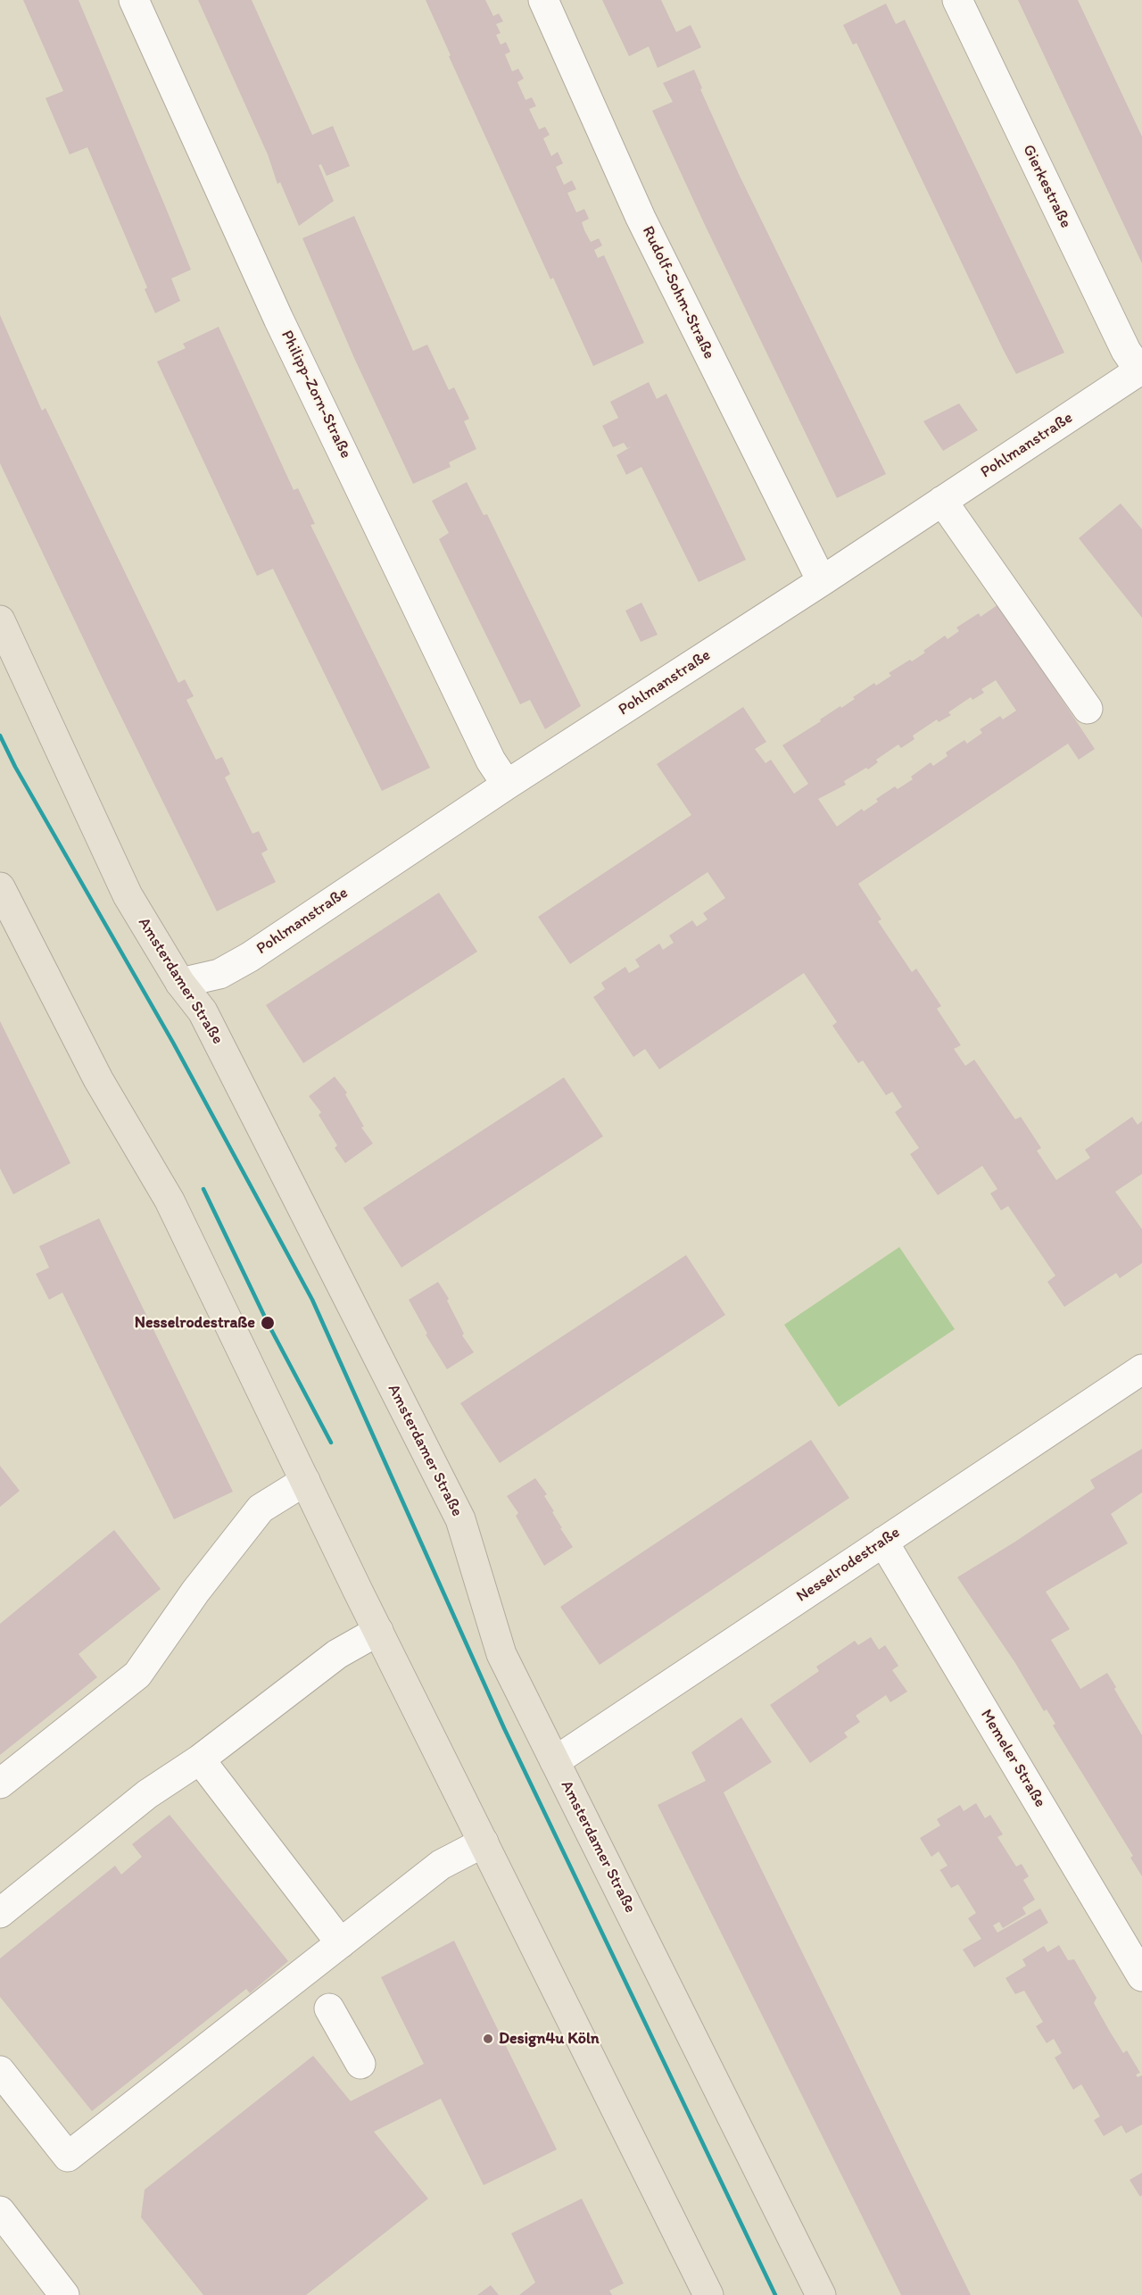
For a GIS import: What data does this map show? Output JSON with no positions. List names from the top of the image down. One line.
{"streets":{"main road":["Amsterdamer Straße"],"street":["Gierkestraße","Rudolf-Sohm-Straße","Philipp-Zorn-Straße","Pohlmanstraße","Nesselrodestraße","Memeler Straße"]},"crossings":[["Gierkestraße","Pohlmanstraße"],["Rudolf-Sohm-Straße","Pohlmanstraße"],["Philipp-Zorn-Straße","Pohlmanstraße"],["Pohlmanstraße","Amsterdamer Straße"],["Amsterdamer Straße","Nesselrodestraße"],["Nesselrodestraße","Memeler Straße"]],"places":["Nesselrodestraße","Design4u Köln"]}
